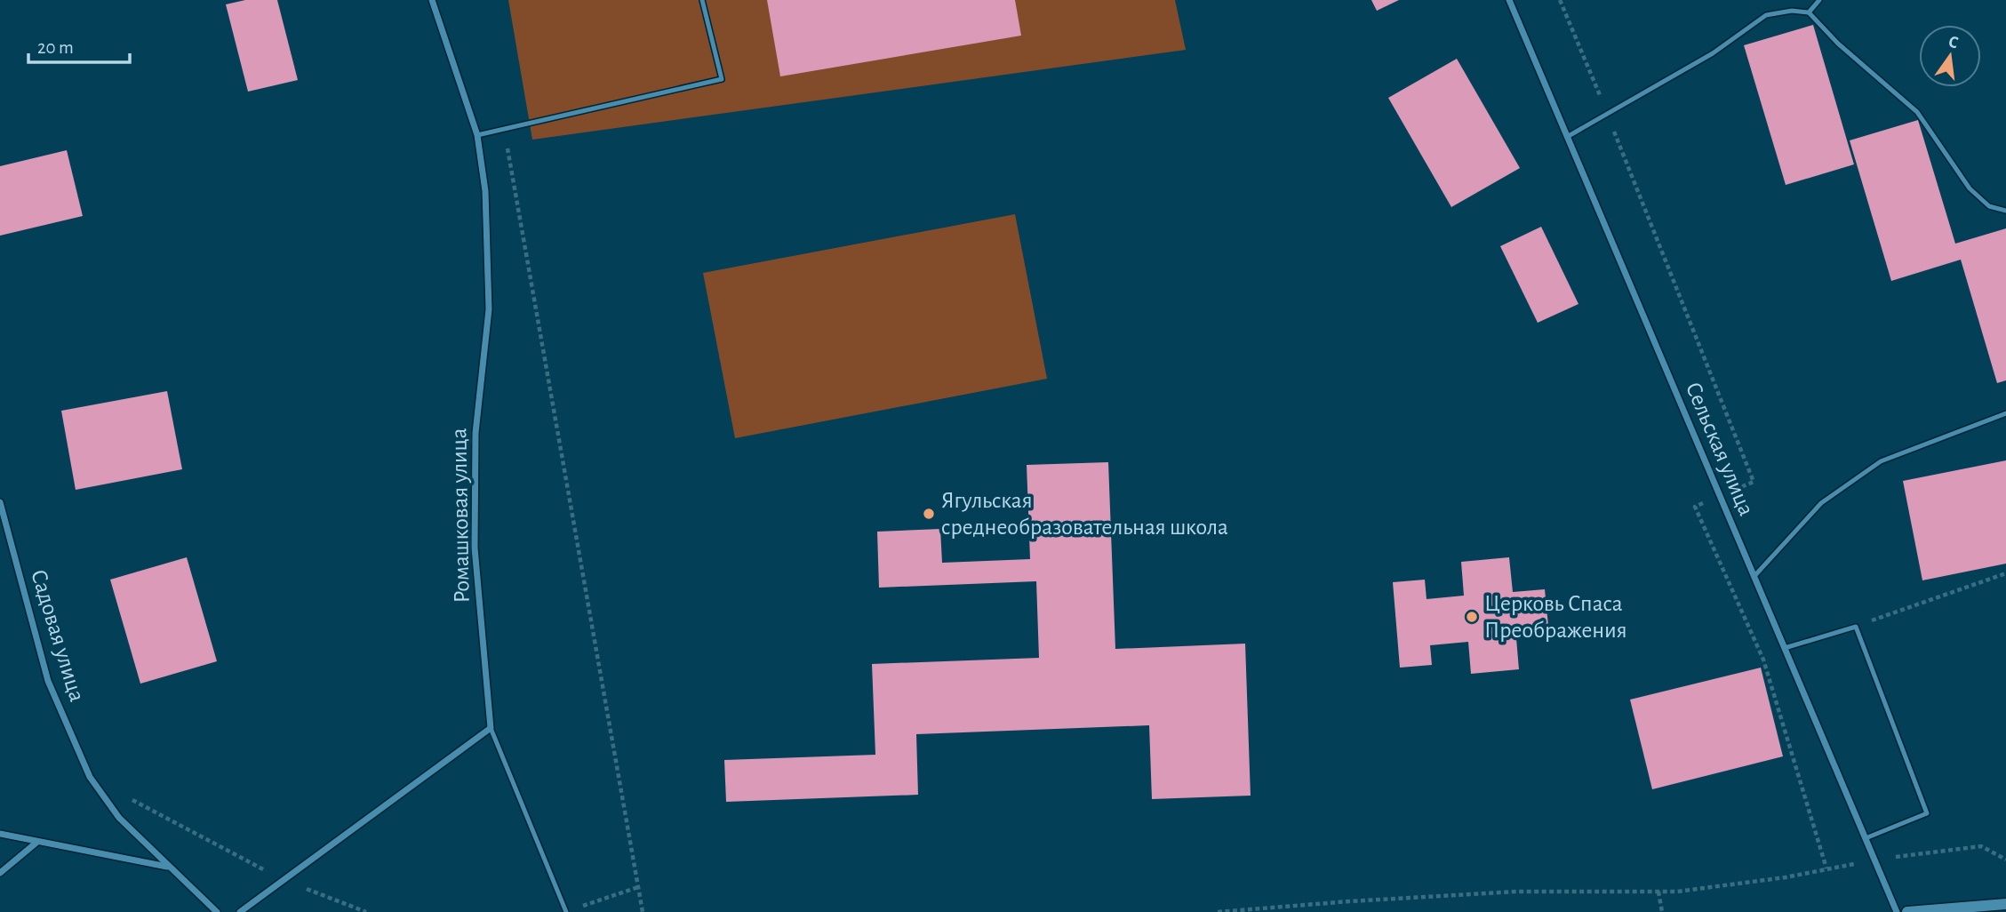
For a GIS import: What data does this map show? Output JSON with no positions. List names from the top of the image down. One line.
{"streets":{"street":["Сельская улица","Ромашковая улица","Садовая улица"]},"places":["Ягульская среднеобразовательная школа","Церковь Спаса Преображения"],"scale_bar":"20 m","north":"top"}
